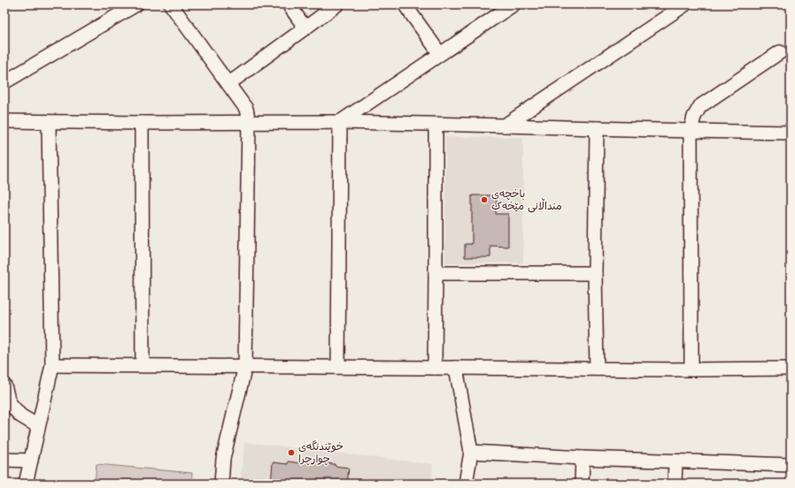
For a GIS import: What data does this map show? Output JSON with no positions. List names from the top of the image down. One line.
{"places":["باخچەی منداڵانی مێخەک","خوێندنگەی چوارچرا"]}
